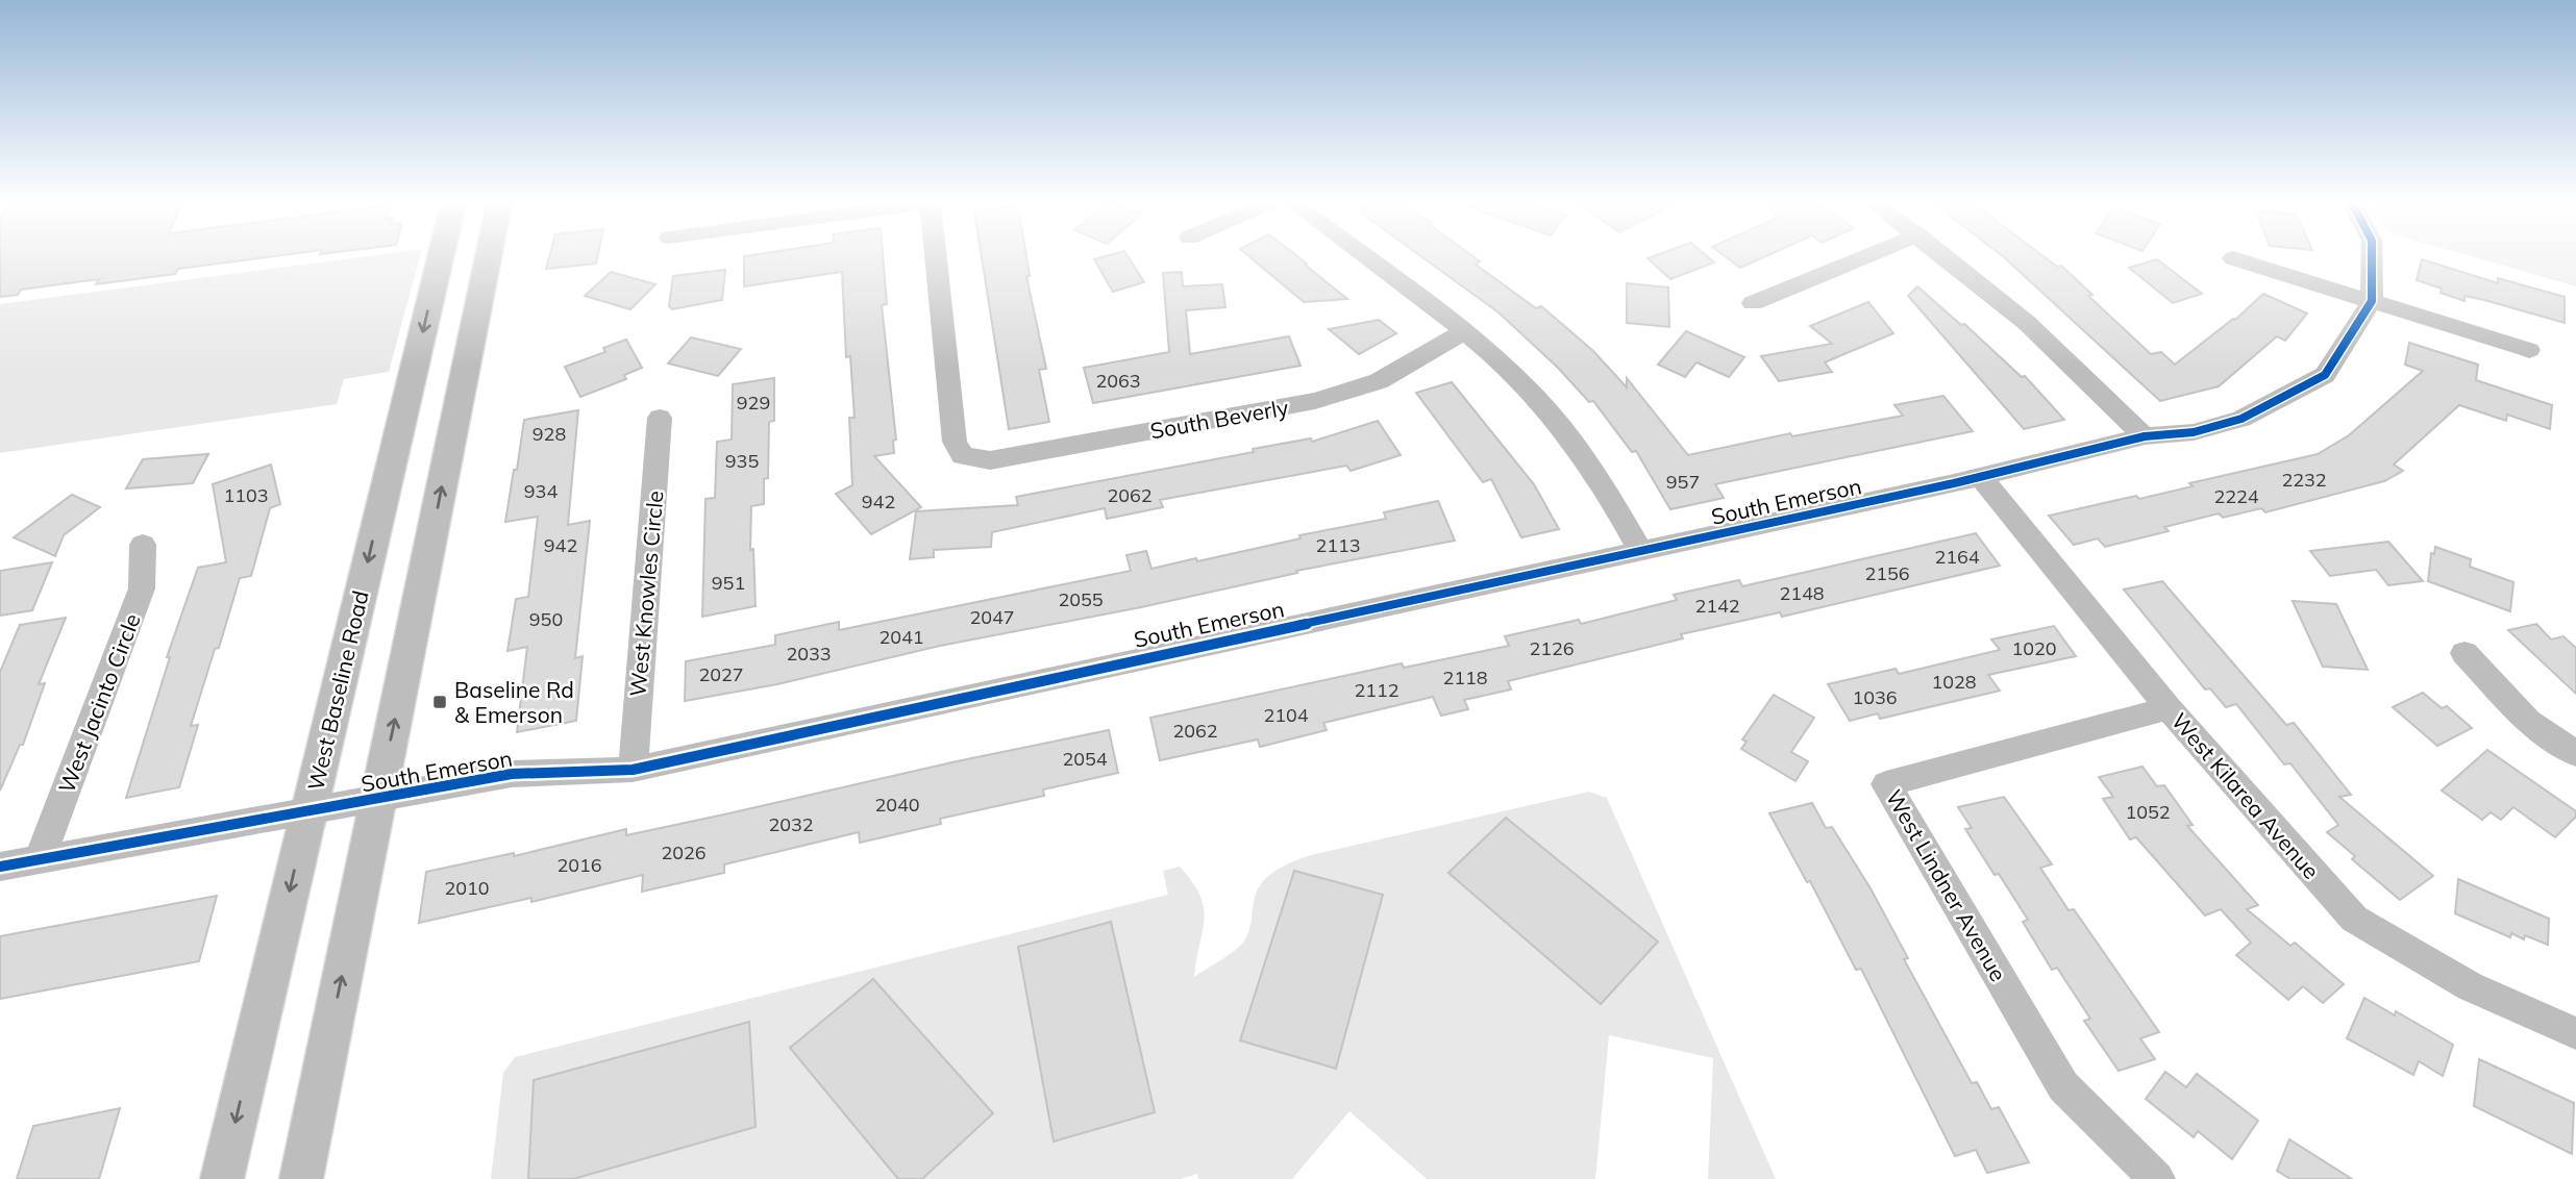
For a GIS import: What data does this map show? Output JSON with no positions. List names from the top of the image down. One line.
{"streets":{"main road":["West Baseline Road"],"street":["South Beverly","South Emerson","West Knowles Circle","West Jacinto Circle","West Kilarea Avenue","West Lindner Avenue"]},"crossings":[["South Emerson","West Knowles Circle"],["South Emerson","West Baseline Road"],["South Emerson","West Jacinto Circle"],["South Emerson","West Kilarea Avenue"],["West Kilarea Avenue","West Lindner Avenue"]],"places":{"transit":["Baseline Rd & Emerson"]},"house_numbers":["2063","929","928","935","2232","957","934","1103","2062","2224","942","942","2113","2164","2156","951","2148","2055","2142","2047","950","2041","2126","1020","2033","2027","2118","1028","2112","1036","2104","2062","2054","2040","1052","2032","2026","2016","2010"]}
